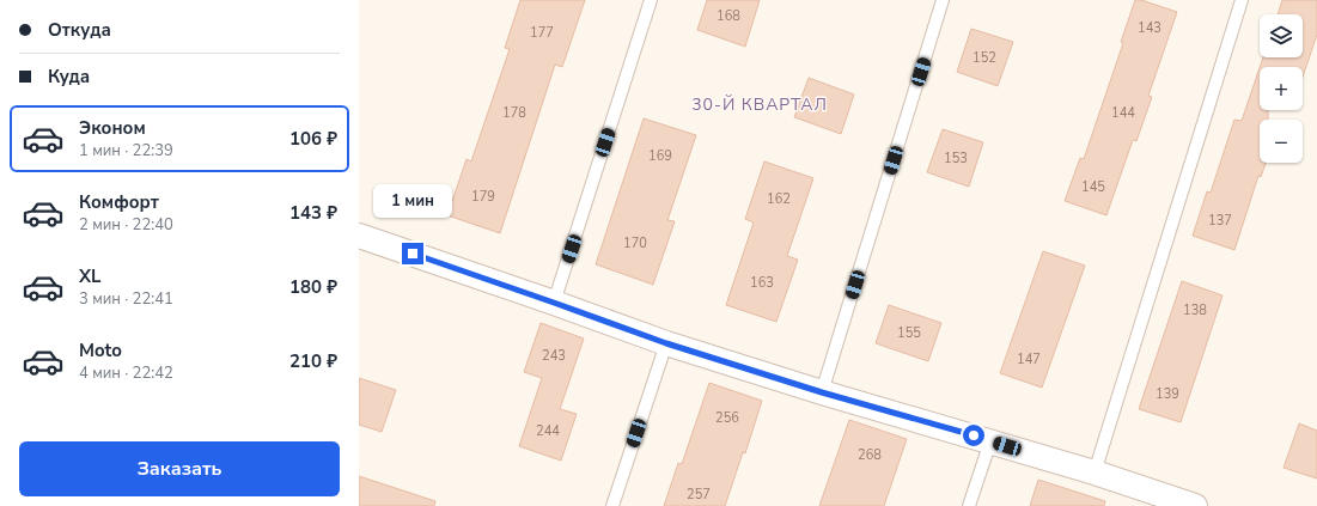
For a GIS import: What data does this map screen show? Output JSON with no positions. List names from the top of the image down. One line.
{"districts":["30-Й КВАРТАЛ"],"house_numbers":["168","143","177","152","178","144","169","153","145","179","162","137","170","163","138","155","243","147","139","256","244","268","257"],"page":{"banner":["Откуда","Куда"],"map_buttons":["+","−"],"list":[{"name":"Эконом","note":"1 мин · 22:39","value":"106 ₽"},{"name":"Комфорт","note":"2 мин · 22:40","value":"143 ₽"},{"name":"XL","note":"3 мин · 22:41","value":"180 ₽"},{"name":"Moto","note":"4 мин · 22:42","value":"210 ₽"}],"bubble":"1 мин","buttons":"Заказать"}}
